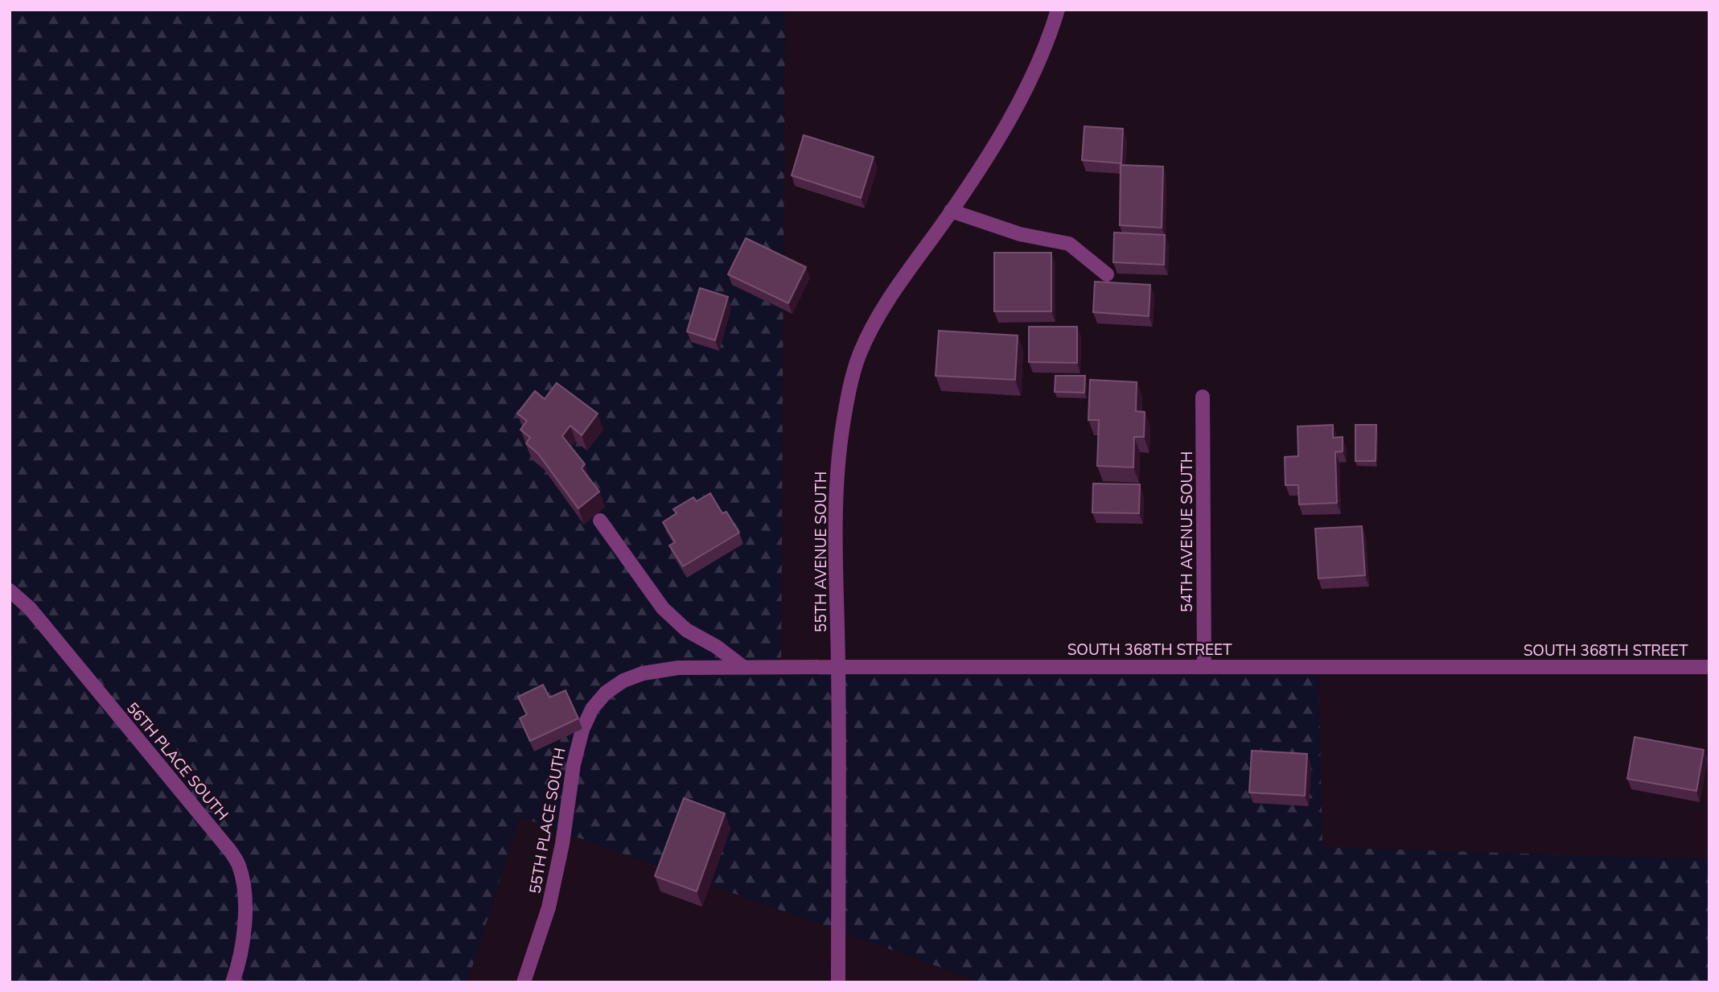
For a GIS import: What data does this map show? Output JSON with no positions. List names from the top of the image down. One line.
{"streets":{"street":["54TH AVENUE SOUTH","55TH AVENUE SOUTH","SOUTH 368TH STREET","56TH PLACE SOUTH","55TH PLACE SOUTH"]},"crossings":[["54TH AVENUE SOUTH","SOUTH 368TH STREET"],["55TH AVENUE SOUTH","SOUTH 368TH STREET"],["SOUTH 368TH STREET","55TH PLACE SOUTH"]]}
